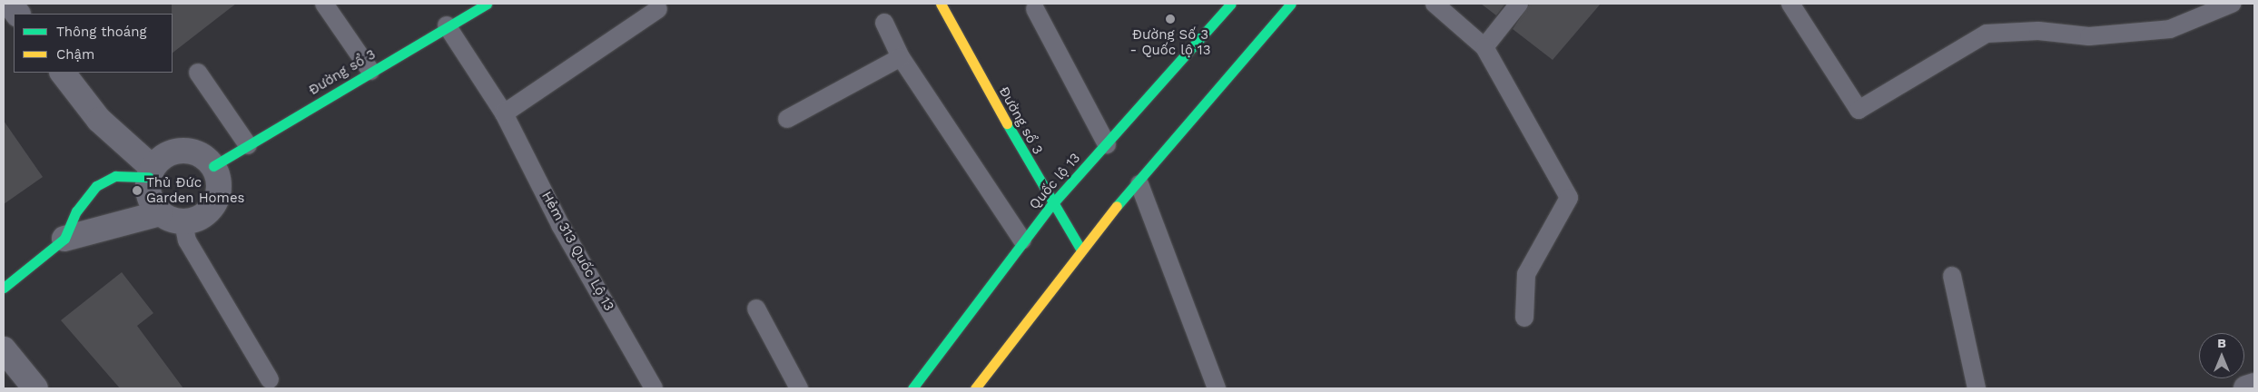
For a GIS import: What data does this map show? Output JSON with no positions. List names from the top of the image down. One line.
{"streets":{"main road":["Đường sổ 3","Quốc lộ 13"],"lane":["Hẻm 313 Quốc Lộ 13"]},"crossings":[["Đường sổ 3","Quốc lộ 13"],["Đường sổ 3","Hẻm 313 Quốc Lộ 13"]],"places":["Đường Số 3 - Quốc lộ 13","Thủ Đức Garden Homes"],"legend":["Thông thoáng","Chậm"],"north":"top"}
